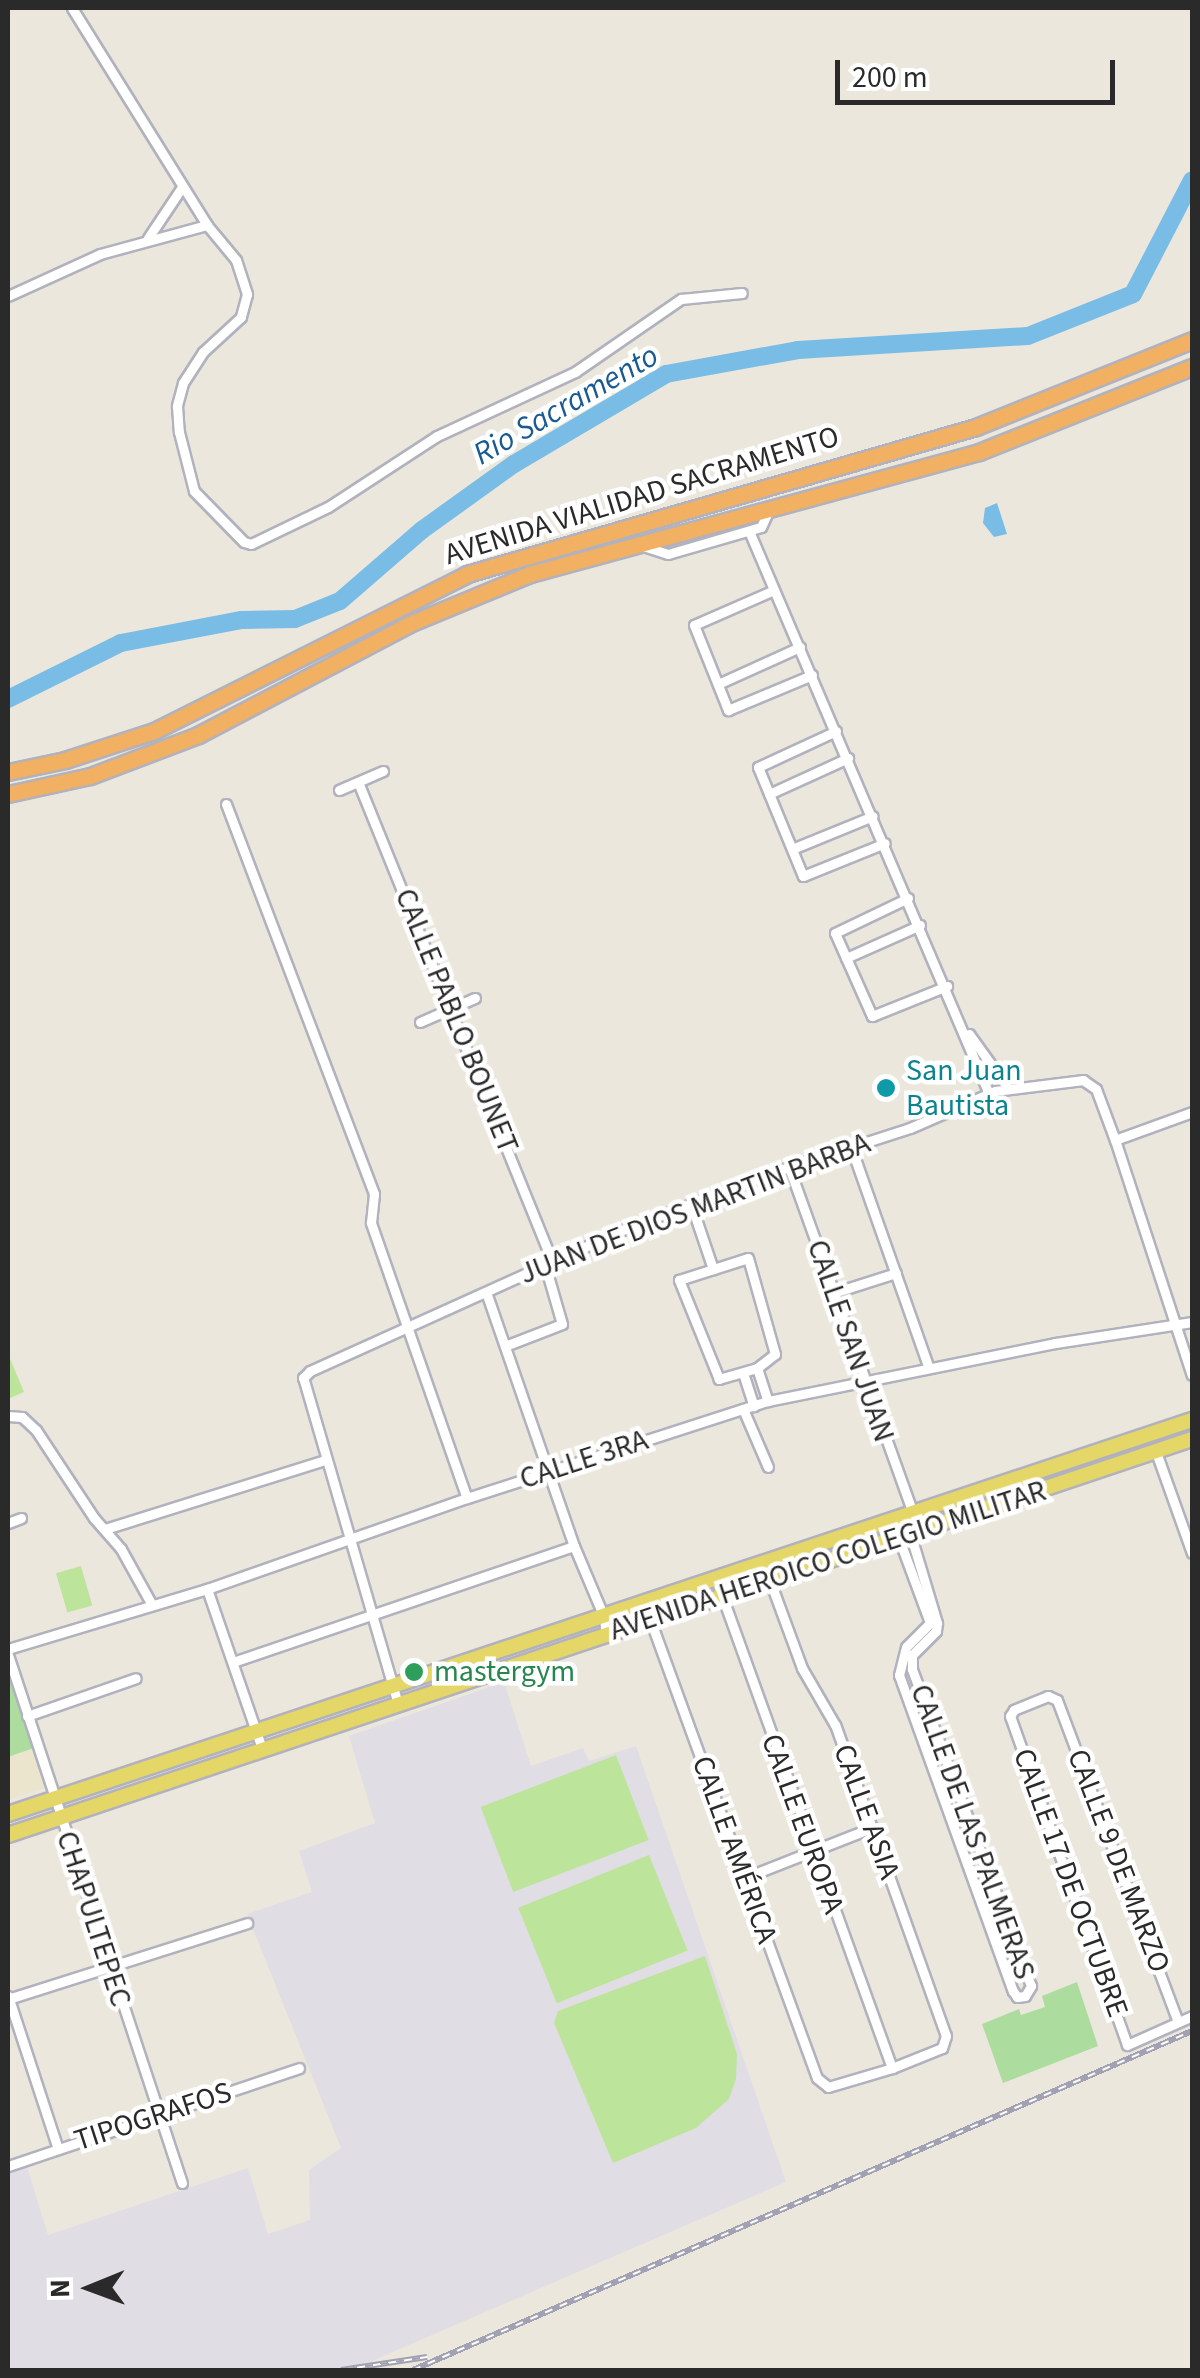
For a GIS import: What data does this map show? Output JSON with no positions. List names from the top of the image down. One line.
{"streets":{"highway":["AVENIDA VIALIDAD SACRAMENTO"],"main road":["AVENIDA HEROICO COLEGIO MILITAR"],"street":["CALLE PABLO BOUNET","JUAN DE DIOS MARTIN BARBA","CALLE SAN JUAN","CALLE 3RA","CALLE ASIA","CALLE EUROPA","CALLE DE LAS PALMERAS","CALLE AMÉRICA","CALLE 9 DE MARZO","CALLE 17 DE OCTUBRE","CHAPULTEPEC","TIPOGRAFOS"]},"crossings":[["CALLE PABLO BOUNET","JUAN DE DIOS MARTIN BARBA"],["JUAN DE DIOS MARTIN BARBA","CALLE SAN JUAN"],["CALLE SAN JUAN","CALLE 3RA"],["CALLE SAN JUAN","AVENIDA HEROICO COLEGIO MILITAR"],["CALLE SAN JUAN","CALLE DE LAS PALMERAS"],["CALLE 3RA","CHAPULTEPEC"],["AVENIDA HEROICO COLEGIO MILITAR","CALLE ASIA"],["AVENIDA HEROICO COLEGIO MILITAR","CALLE EUROPA"],["AVENIDA HEROICO COLEGIO MILITAR","CALLE DE LAS PALMERAS"],["AVENIDA HEROICO COLEGIO MILITAR","CALLE AMÉRICA"],["AVENIDA HEROICO COLEGIO MILITAR","CHAPULTEPEC"],["CALLE ASIA","CALLE EUROPA"],["CALLE ASIA","CALLE AMÉRICA"],["CALLE EUROPA","CALLE AMÉRICA"],["CALLE 9 DE MARZO","CALLE 17 DE OCTUBRE"],["CHAPULTEPEC","TIPOGRAFOS"]],"water":["Rio Sacramento"],"places":["San Juan Bautista","mastergym"],"scale_bar":"200 m","north":"left"}
